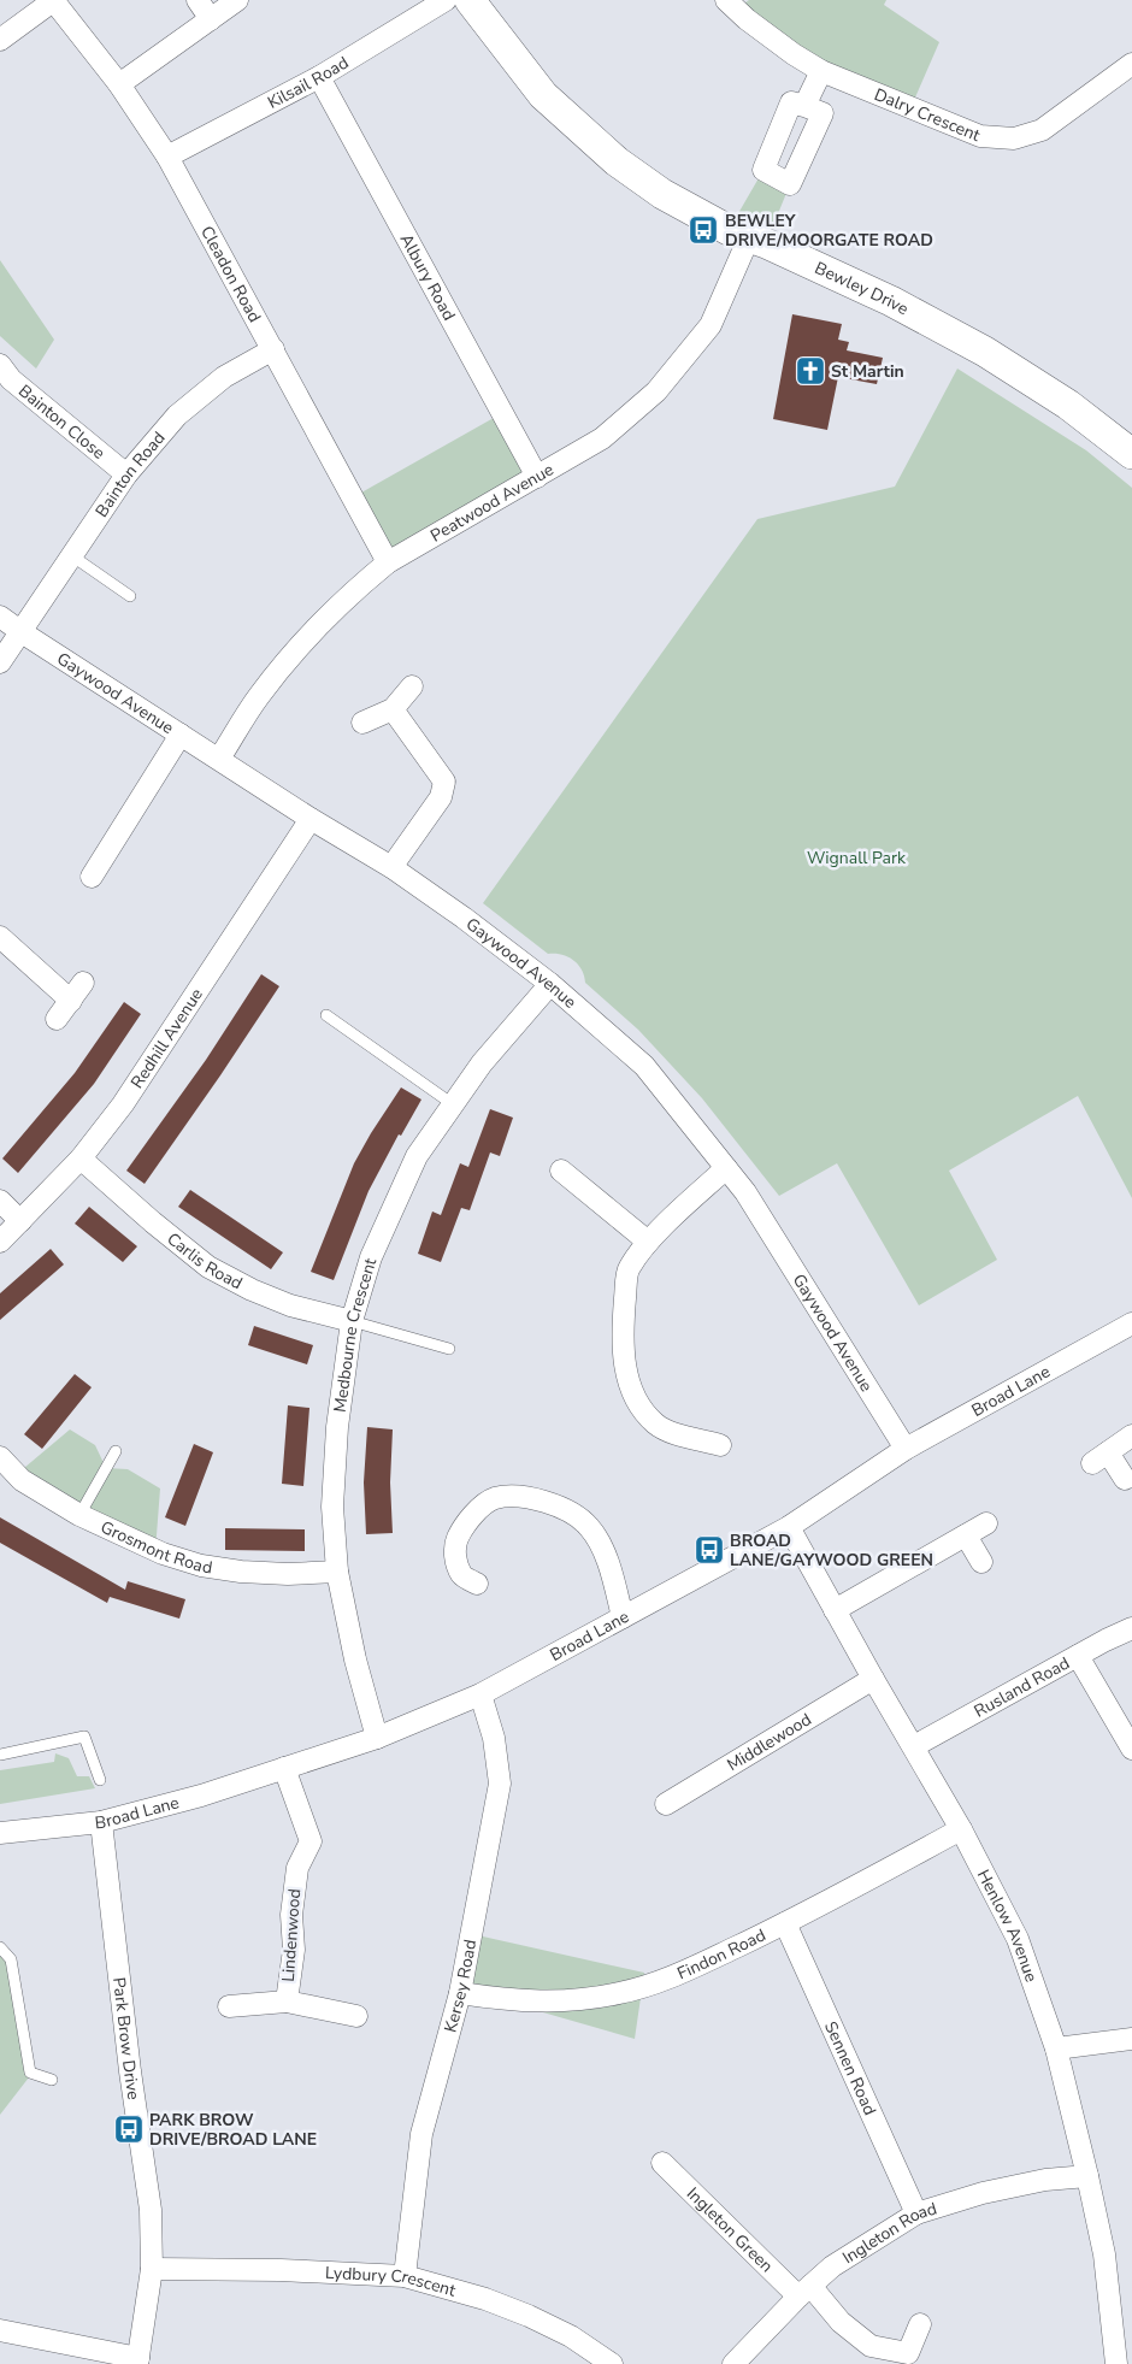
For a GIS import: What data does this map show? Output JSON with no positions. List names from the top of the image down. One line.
{"streets":{"street":["Kilsail Road","Dalry Crescent","Cleadon Road","Albury Road","Bewley Drive","Bainton Close","Bainton Road","Peatwood Avenue","Gaywood Avenue","Redhill Avenue","Carlis Road","Medbourne Crescent","Broad Lane","Grosmont Road","Rusland Road","Middlewood","Henlow Avenue","Lindenwood","Findon Road","Kersey Road","Park Brow Drive","Sennen Road","Ingleton Green","Ingleton Road","Lydbury Crescent"]},"crossings":[["Kilsail Road","Cleadon Road"],["Kilsail Road","Albury Road"],["Cleadon Road","Bainton Road"],["Cleadon Road","Peatwood Avenue"],["Albury Road","Peatwood Avenue"],["Bewley Drive","Peatwood Avenue"],["Bainton Close","Bainton Road"],["Bainton Road","Gaywood Avenue"],["Peatwood Avenue","Gaywood Avenue"],["Gaywood Avenue","Redhill Avenue"],["Gaywood Avenue","Medbourne Crescent"],["Gaywood Avenue","Broad Lane"],["Redhill Avenue","Carlis Road"],["Carlis Road","Medbourne Crescent"],["Medbourne Crescent","Broad Lane"],["Medbourne Crescent","Grosmont Road"],["Broad Lane","Henlow Avenue"],["Broad Lane","Lindenwood"],["Broad Lane","Kersey Road"],["Broad Lane","Park Brow Drive"],["Rusland Road","Henlow Avenue"],["Middlewood","Henlow Avenue"],["Henlow Avenue","Findon Road"],["Henlow Avenue","Ingleton Road"],["Findon Road","Kersey Road"],["Findon Road","Sennen Road"],["Kersey Road","Lydbury Crescent"],["Park Brow Drive","Lydbury Crescent"],["Sennen Road","Ingleton Road"],["Ingleton Green","Ingleton Road"]],"parks":["Wignall Park"],"places":{"bus stop":["BEWLEY DRIVE/MOORGATE ROAD","BROAD LANE/GAYWOOD GREEN","PARK BROW DRIVE/BROAD LANE"],"church":["St Martin"]}}
